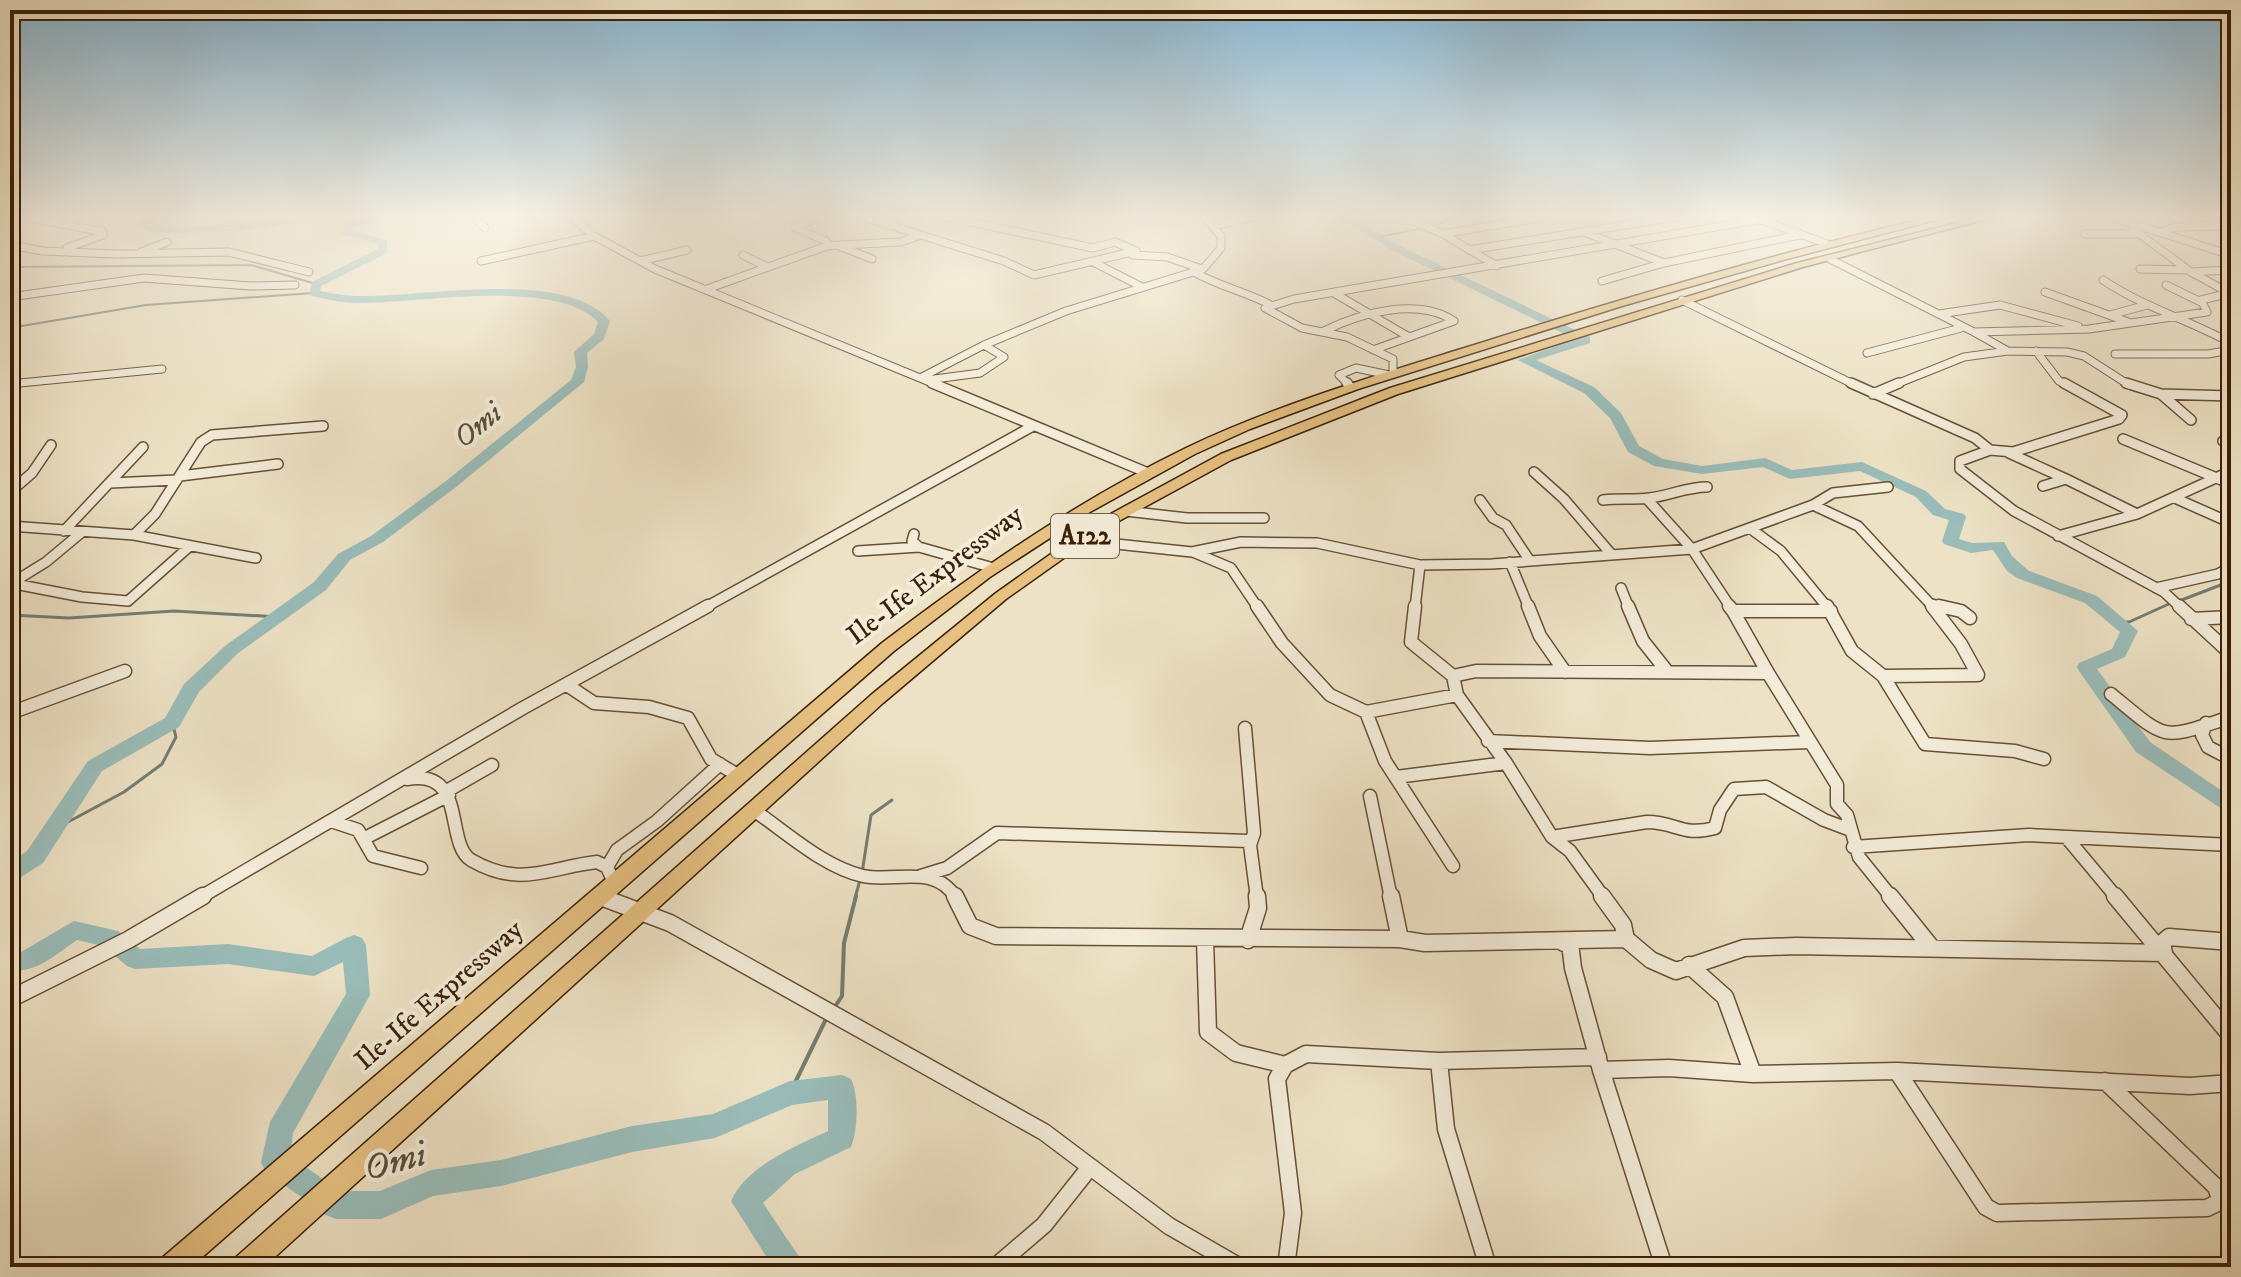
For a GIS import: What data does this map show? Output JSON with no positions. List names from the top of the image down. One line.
{"streets":{"highway":["A122","Ile-Ife Expressway"]},"water":["Omi"]}
